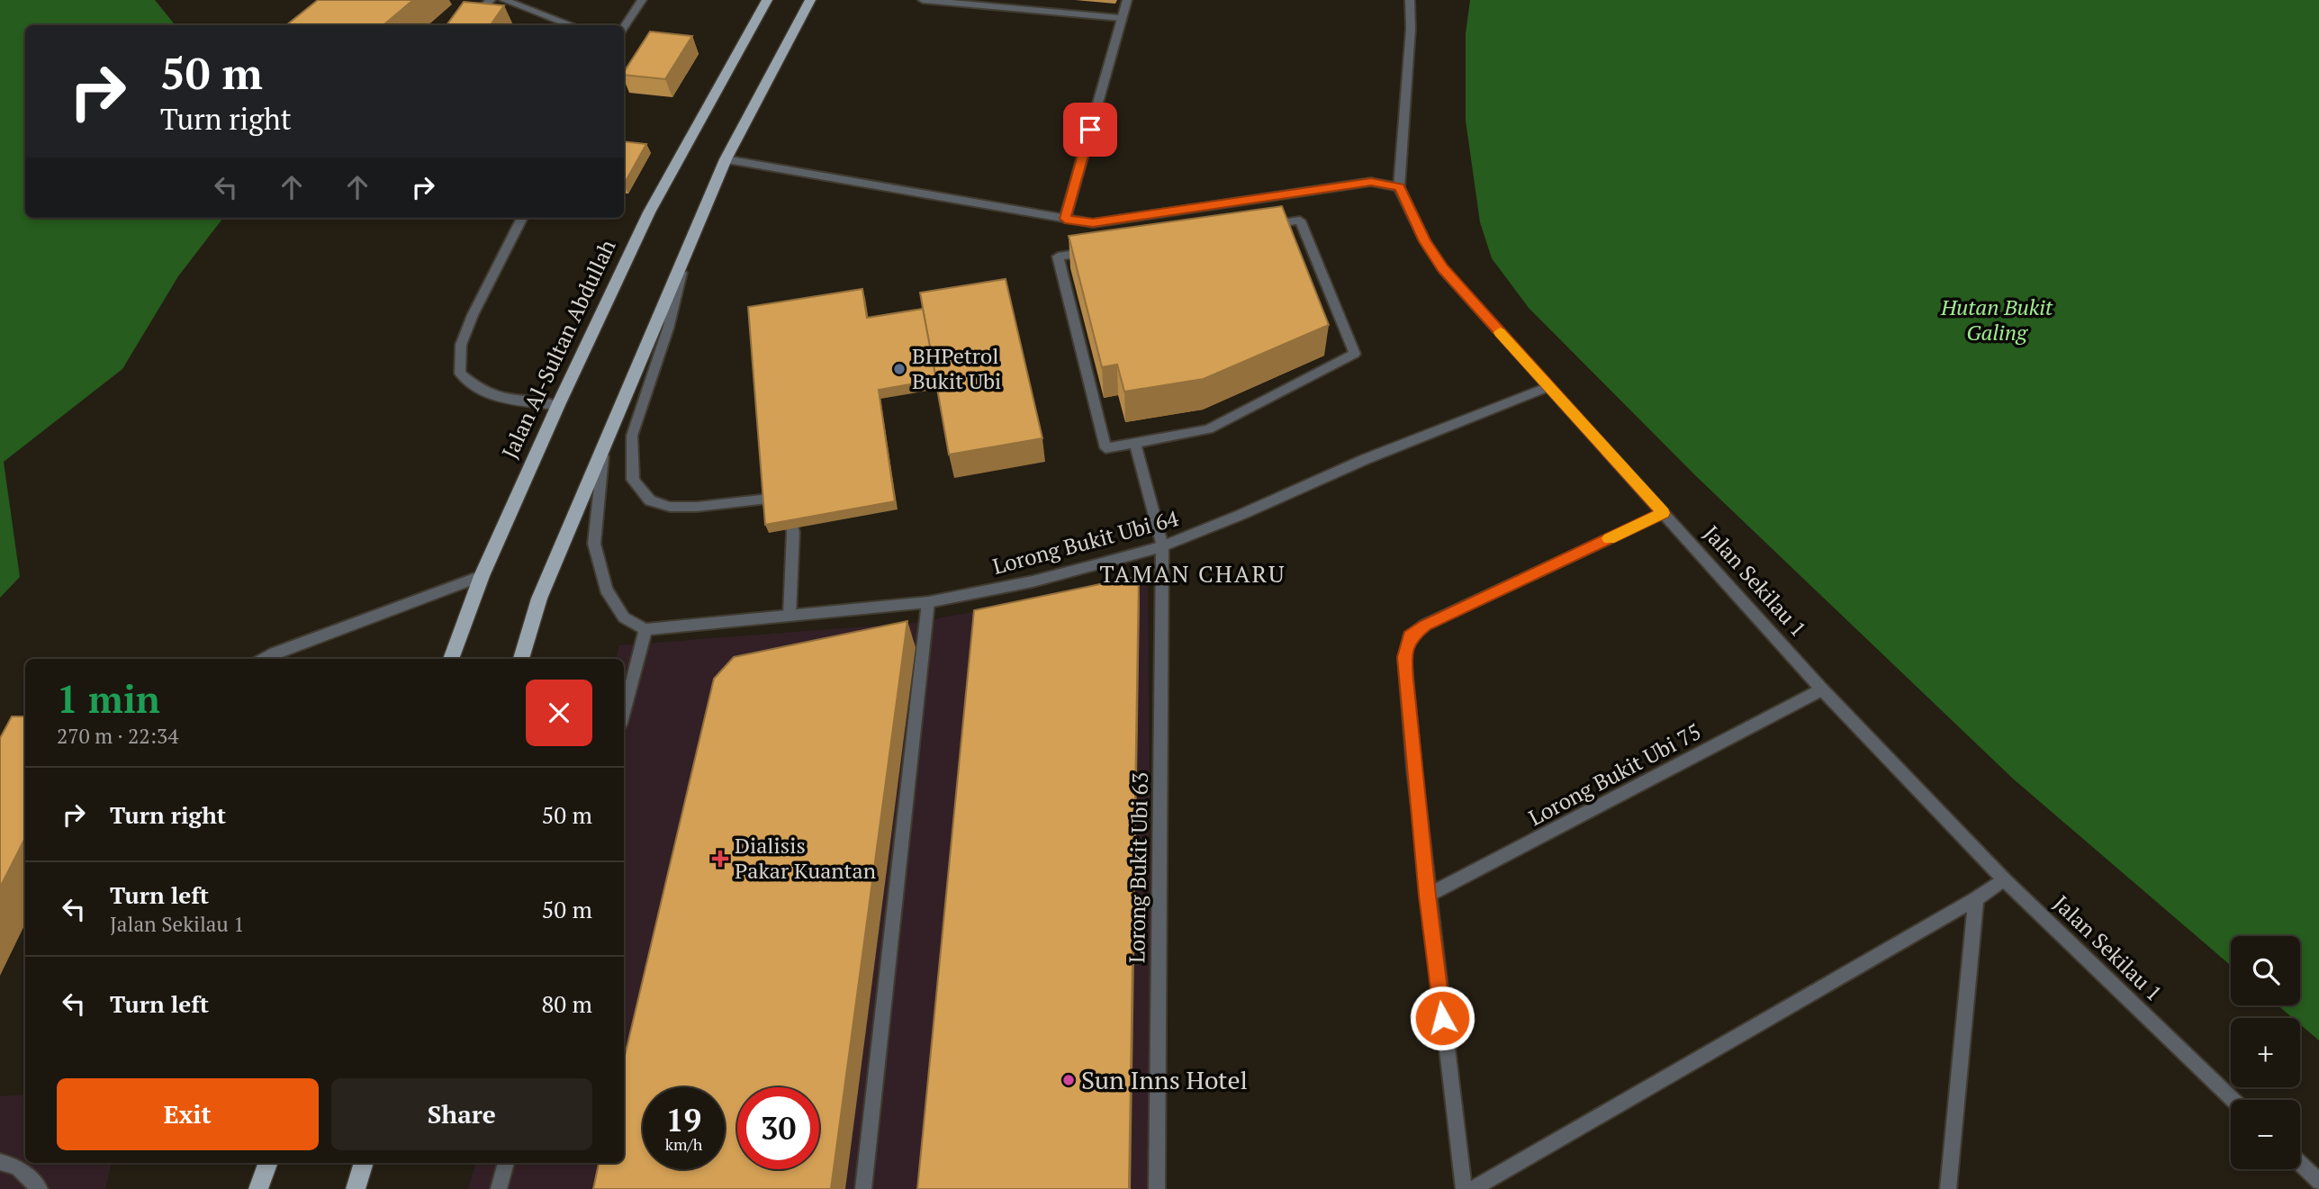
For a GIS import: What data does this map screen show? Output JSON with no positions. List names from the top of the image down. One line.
{"streets":{"main road":["Jalan Al-Sultan Abdullah"],"street":["Lorong Bukit Ubi 64","Jalan Sekilau 1","Lorong Bukit Ubi 75","Lorong Bukit Ubi 63"]},"crossings":[["Lorong Bukit Ubi 64","Jalan Sekilau 1"],["Lorong Bukit Ubi 64","Lorong Bukit Ubi 63"],["Jalan Sekilau 1","Lorong Bukit Ubi 75"]],"districts":["TAMAN CHARU"],"parks":["Hutan Bukit Galing"],"places":{"other":["BHPetrol Bukit Ubi","Sun Inns Hotel"],"health":["Dialisis Pakar Kuantan"]},"page":{"turn":["50 m","Turn right"],"heading":["1 min","270 m · 22:34"],"list":[{"name":"Turn right","value":"50 m"},{"name":"Turn left","note":"Jalan Sekilau 1","value":"50 m"},{"name":"Turn left","value":"80 m"}],"map_buttons":["+","−"],"buttons":["Exit","Share"],"speed":"19 km/h","limit":"30"}}
